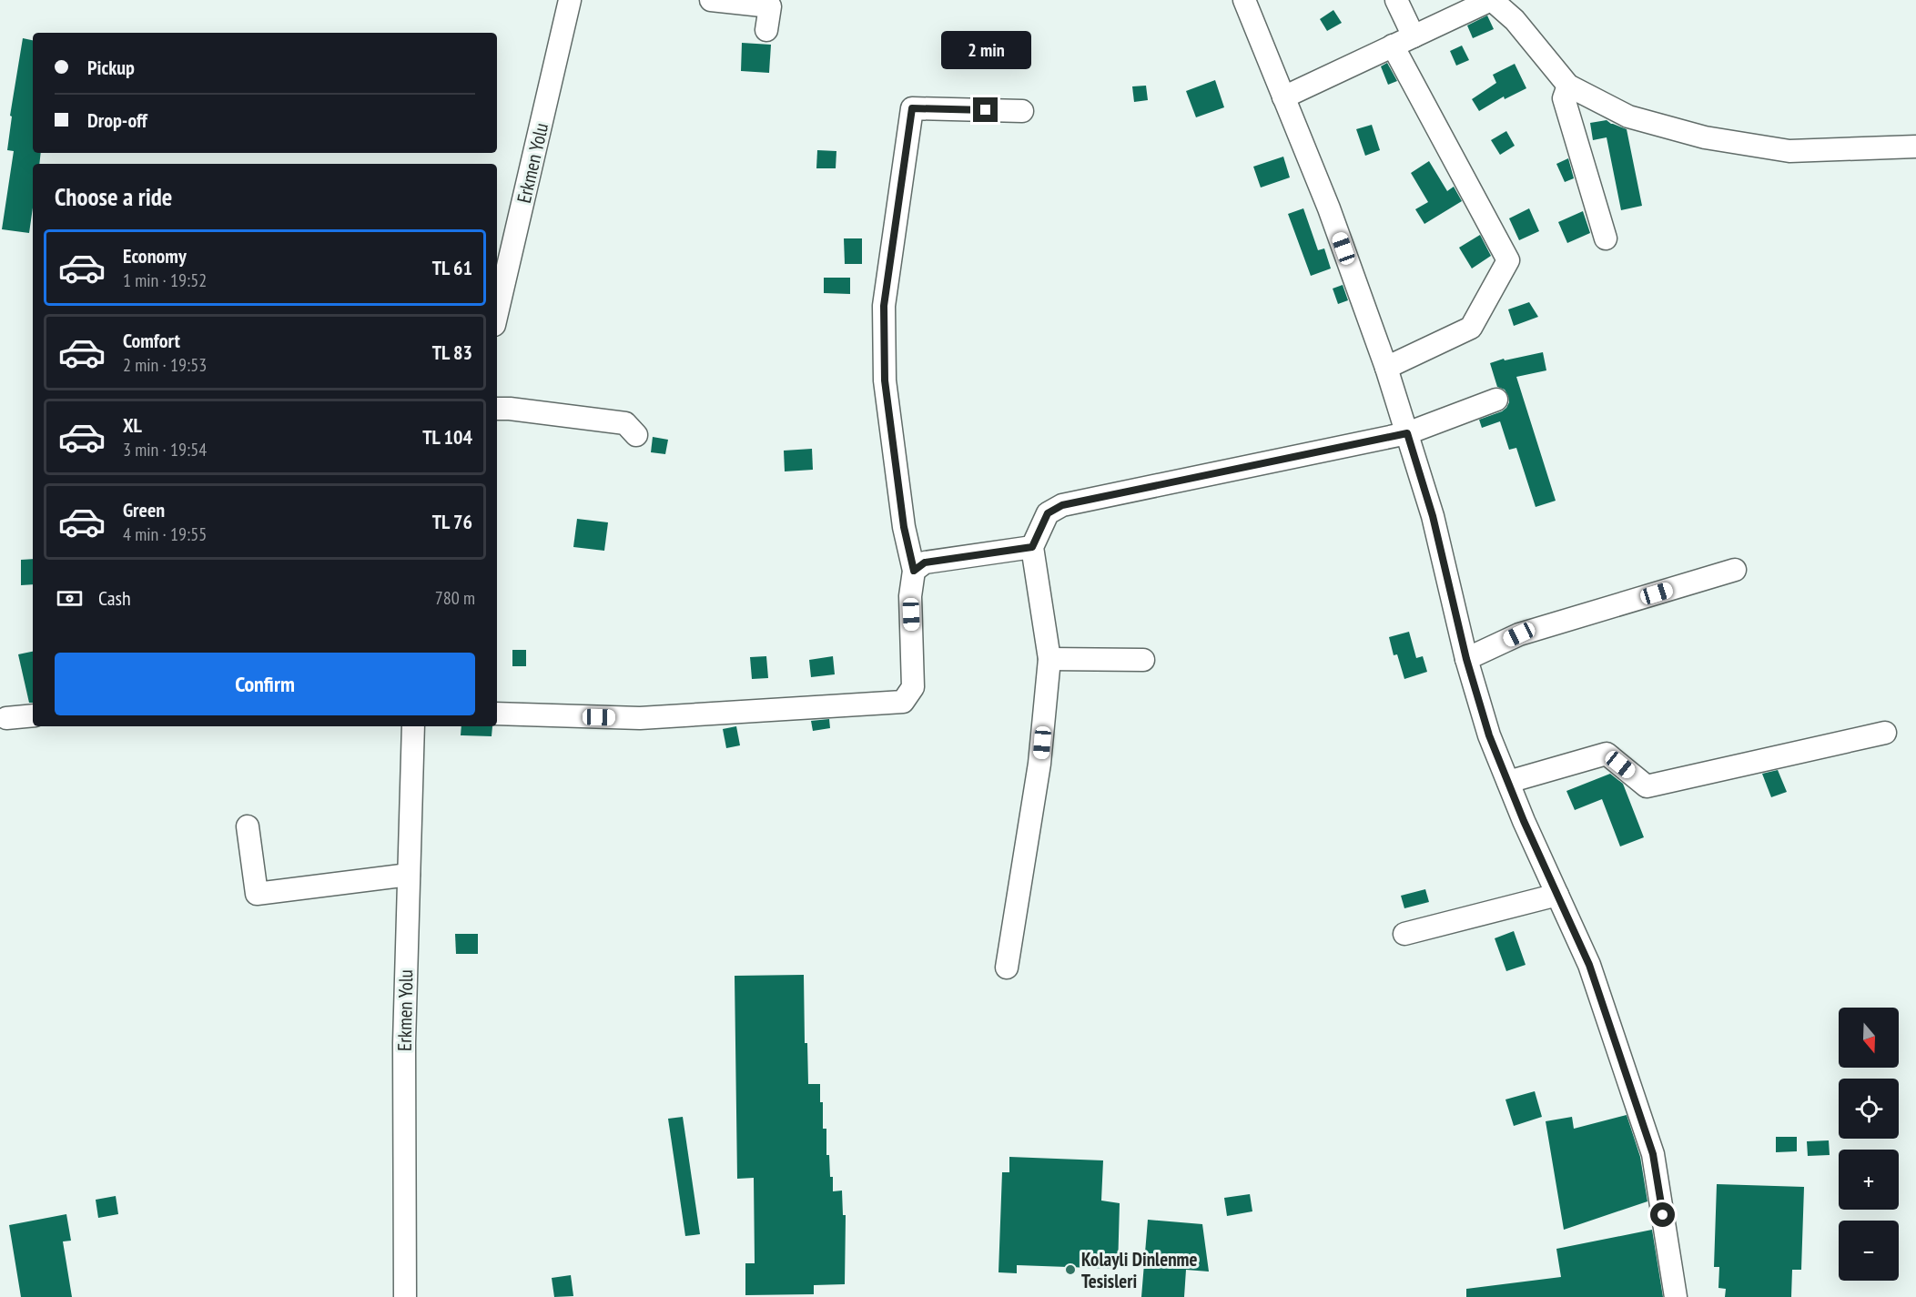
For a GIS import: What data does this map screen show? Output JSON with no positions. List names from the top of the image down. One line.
{"streets":{"street":["Erkmen Yolu"]},"places":["Kolayli Dinlenme Tesisleri"],"north":"bottom","page":{"bubble":"2 min","banner":["Pickup","Drop-off"],"heading":"Choose a ride","list":[{"name":"Economy","note":"1 min · 19:52","value":"TL 61"},{"name":"Comfort","note":"2 min · 19:53","value":"TL 83"},{"name":"XL","note":"3 min · 19:54","value":"TL 104"},{"name":"Green","note":"4 min · 19:55","value":"TL 76"}],"pay":["Cash","780 m"],"buttons":"Confirm","map_buttons":["+","−"]}}
